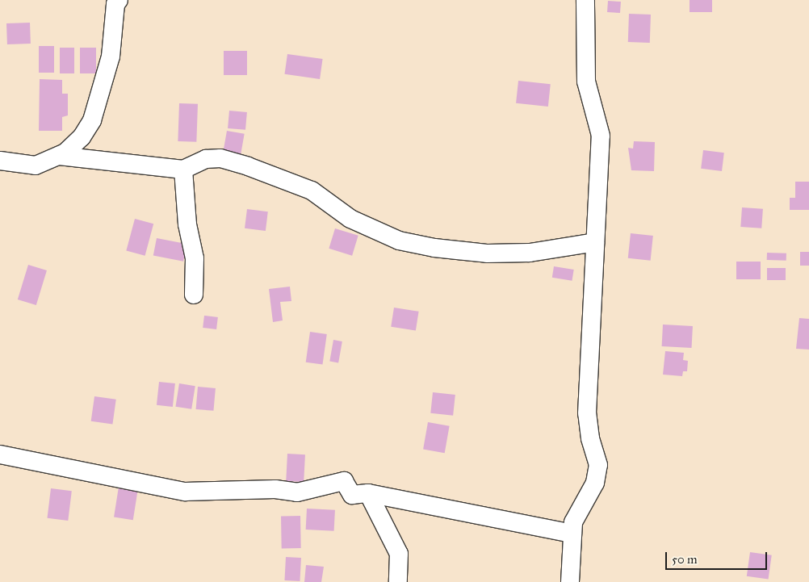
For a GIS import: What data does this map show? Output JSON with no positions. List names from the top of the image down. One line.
{"scale_bar":"50 m"}
